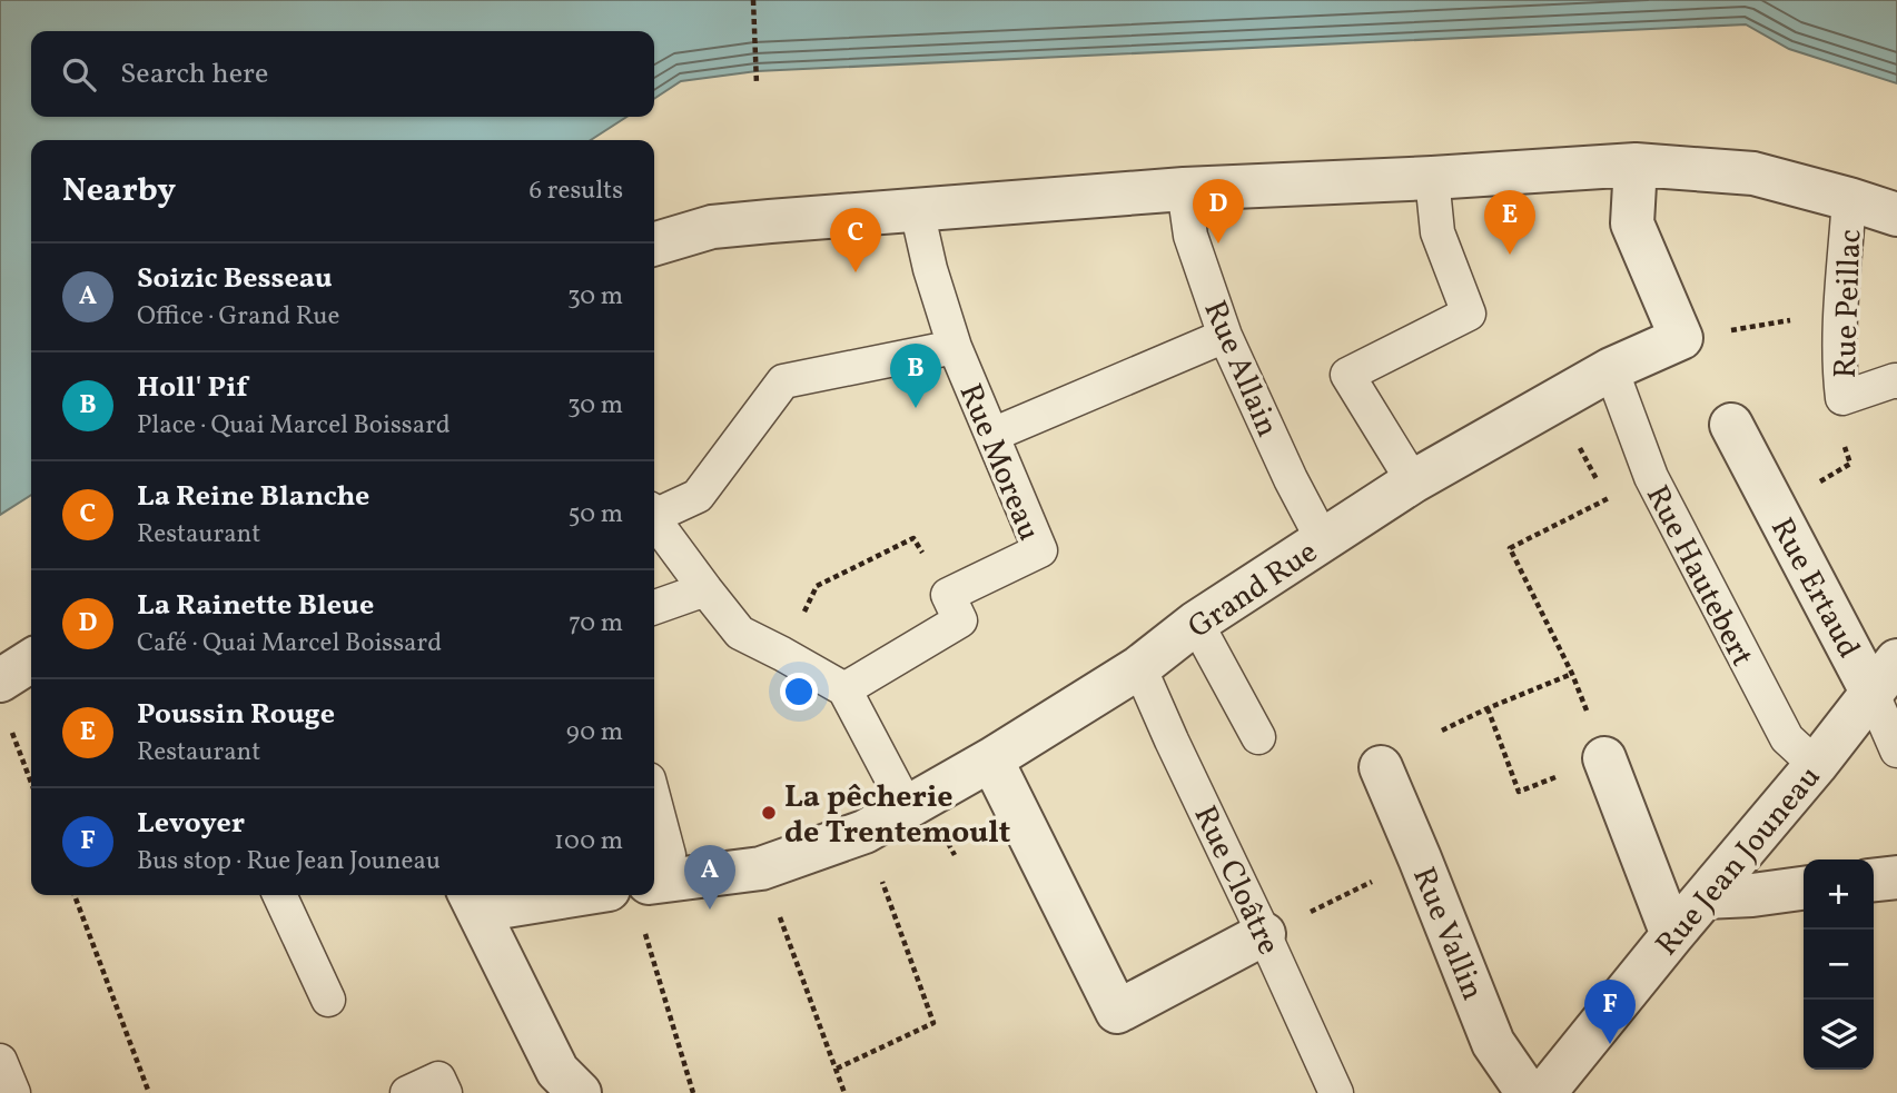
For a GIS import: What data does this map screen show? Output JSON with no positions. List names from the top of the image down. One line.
{"streets":{"street":["Rue Ertaud","Grand Rue","Rue Jean Jouneau","Rue Vallin"],"lane":["Rue Peillac","Rue Allain","Rue Moreau","Rue Hautebert","Rue Cloâtre"]},"crossings":[["Rue Allain","Grand Rue"],["Rue Hautebert","Grand Rue"],["Rue Hautebert","Rue Jean Jouneau"],["Rue Ertaud","Rue Jean Jouneau"],["Grand Rue","Rue Cloâtre"]],"places":["La pêcherie de Trentemoult"],"page":{"search":"Search here","heading":["Nearby","6 results"],"pins":["D","E","C","B","A","F"],"list":[{"mark":"A","name":"Soizic Besseau","note":"Office · Grand Rue","value":"30 m"},{"mark":"B","name":"Holl' Pif","note":"Place · Quai Marcel Boissard","value":"30 m"},{"mark":"C","name":"La Reine Blanche","note":"Restaurant","value":"50 m"},{"mark":"D","name":"La Rainette Bleue","note":"Café · Quai Marcel Boissard","value":"70 m"},{"mark":"E","name":"Poussin Rouge","note":"Restaurant","value":"90 m"},{"mark":"F","name":"Levoyer","note":"Bus stop · Rue Jean Jouneau","value":"100 m"}],"map_buttons":["+","−"]}}
